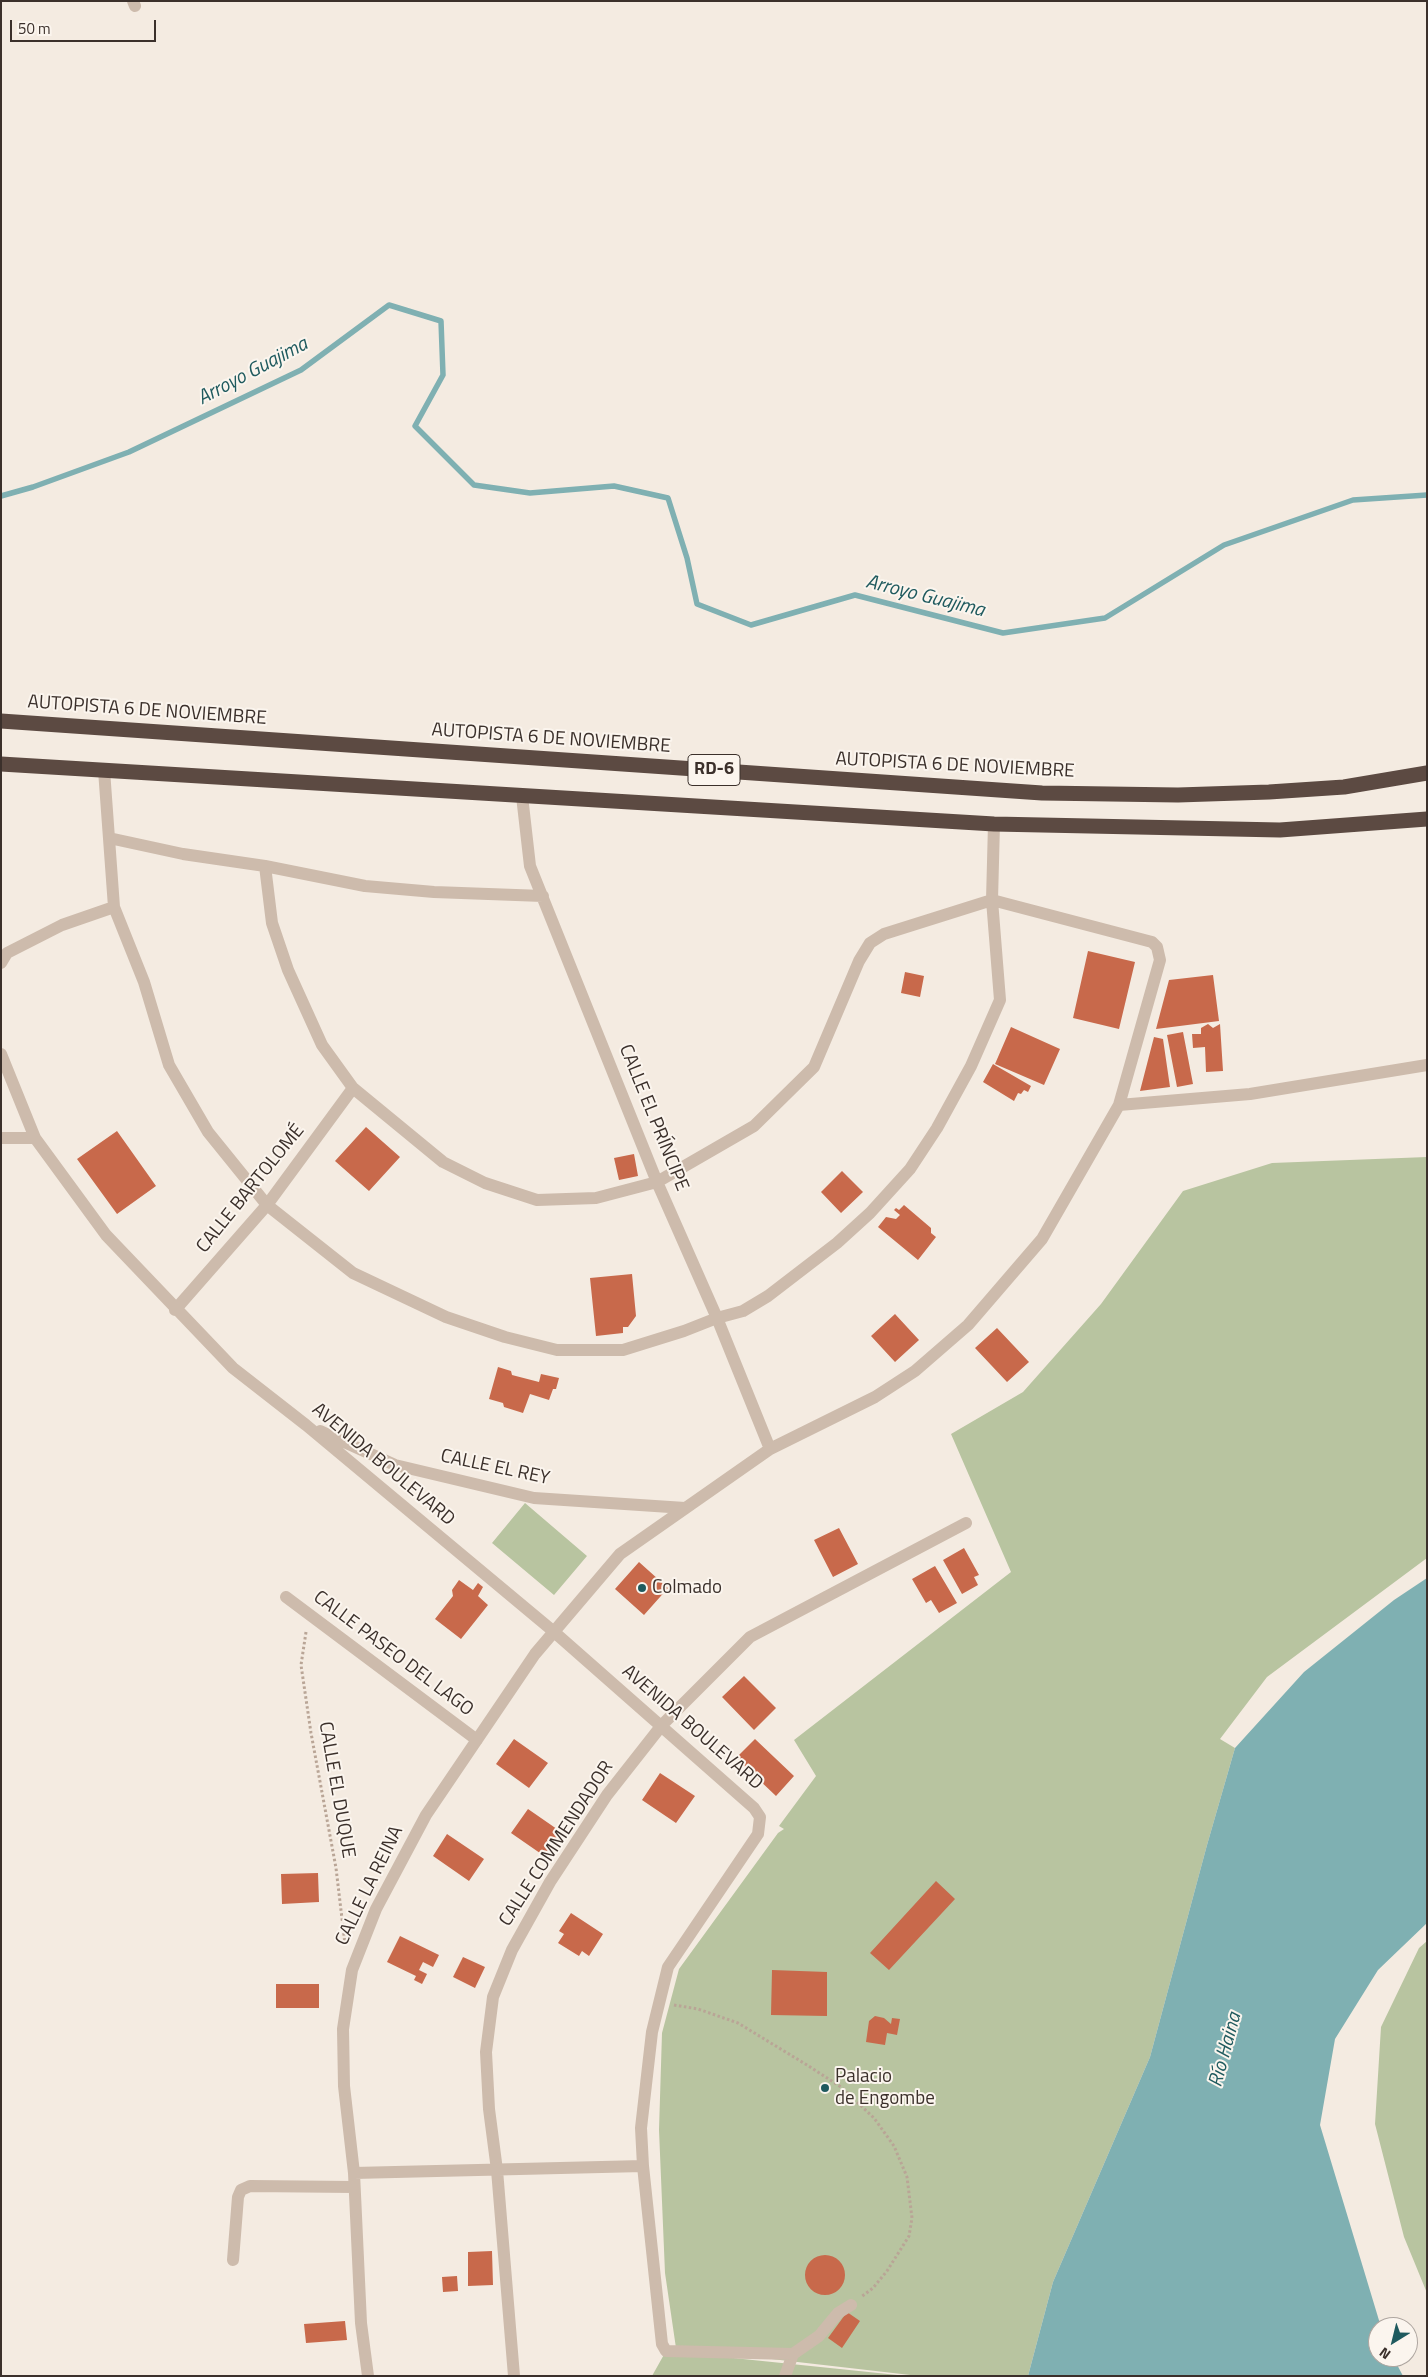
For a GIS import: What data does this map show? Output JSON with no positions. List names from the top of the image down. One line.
{"streets":{"highway":["AUTOPISTA 6 DE NOVIEMBRE","RD-6"],"street":["CALLE EL PRÍNCIPE","CALLE BARTOLOMÉ","AVENIDA BOULEVARD","CALLE EL REY","CALLE PASEO DEL LAGO","CALLE COMMENDADOR","CALLE LA REINA"],"path":["CALLE EL DUQUE"]},"crossings":[["RD-6","CALLE EL PRÍNCIPE"],["CALLE EL PRÍNCIPE","CALLE LA REINA"],["CALLE BARTOLOMÉ","AVENIDA BOULEVARD"],["AVENIDA BOULEVARD","CALLE EL REY"],["AVENIDA BOULEVARD","CALLE COMMENDADOR"],["AVENIDA BOULEVARD","CALLE LA REINA"],["CALLE EL REY","CALLE LA REINA"],["CALLE PASEO DEL LAGO","CALLE EL DUQUE"],["CALLE PASEO DEL LAGO","CALLE LA REINA"],["CALLE EL DUQUE","CALLE LA REINA"]],"water":["Arroyo Guajima","Río Haina"],"places":["Colmado","Palacio de Engombe"],"scale_bar":"50 m","north":"bottom left"}
